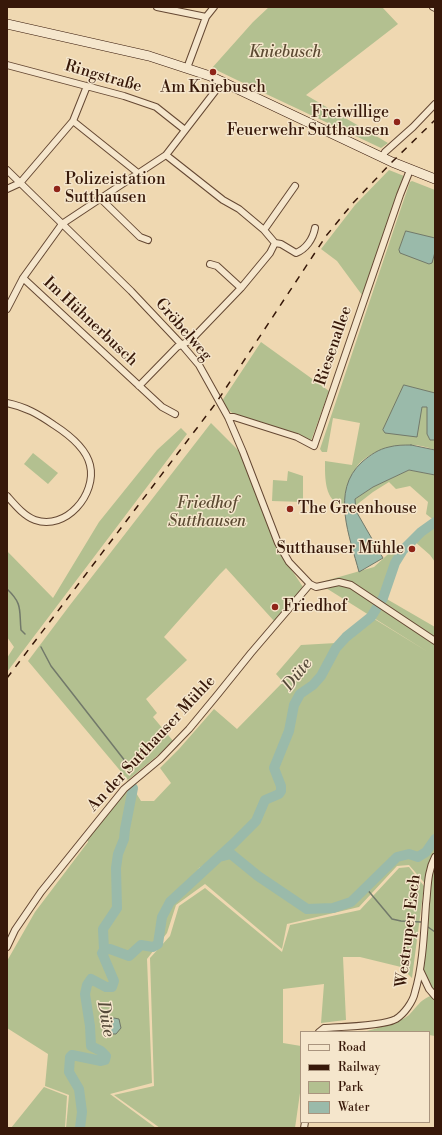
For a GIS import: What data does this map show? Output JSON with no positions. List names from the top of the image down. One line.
{"streets":{"street":["Ringstraße","Im Hühnerbusch","Gröbelweg","Riesenallee","An der Sutthauser Mühle","Westruper Esch"]},"crossings":[["Im Hühnerbusch","Gröbelweg"],["Gröbelweg","Riesenallee"],["Gröbelweg","An der Sutthauser Mühle"]],"water":["Düte"],"parks":["Kniebusch","Friedhof Sutthausen"],"places":["Am Kniebusch","Freiwillige Feuerwehr Sutthausen","Polizeistation Sutthausen","The Greenhouse","Sutthauser Mühle","Friedhof"],"legend":["Road","Railway","Park","Water"]}
